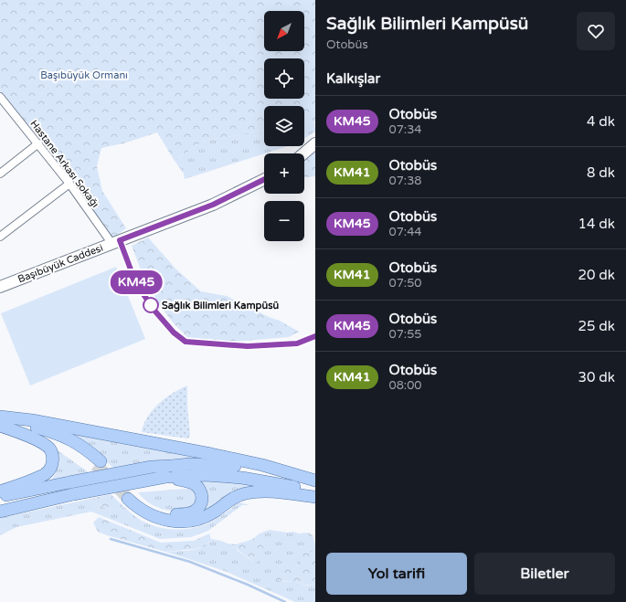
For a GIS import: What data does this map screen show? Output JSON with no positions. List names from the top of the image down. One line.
{"streets":{"main road":["Başıbüyük Caddesi"],"street":["Hastane Arkası Sokağı"]},"crossings":[["Hastane Arkası Sokağı","Başıbüyük Caddesi"]],"parks":["Başıbüyük Ormanı"],"places":["Sağlık Bilimleri Kampüsü"],"lines":["bus line KM45"],"north":"bottom left","page":{"on_map":"KM45","heading":[["Sağlık Bilimleri Kampüsü","Otobüs"],"Kalkışlar"],"map_buttons":["+","−"],"list":[{"mark":"KM45","name":"Otobüs","note":"07:34","value":"4 dk"},{"mark":"KM41","name":"Otobüs","note":"07:38","value":"8 dk"},{"mark":"KM45","name":"Otobüs","note":"07:44","value":"14 dk"},{"mark":"KM41","name":"Otobüs","note":"07:50","value":"20 dk"},{"mark":"KM45","name":"Otobüs","note":"07:55","value":"25 dk"},{"mark":"KM41","name":"Otobüs","note":"08:00","value":"30 dk"}],"buttons":["Yol tarifi","Biletler"]}}
